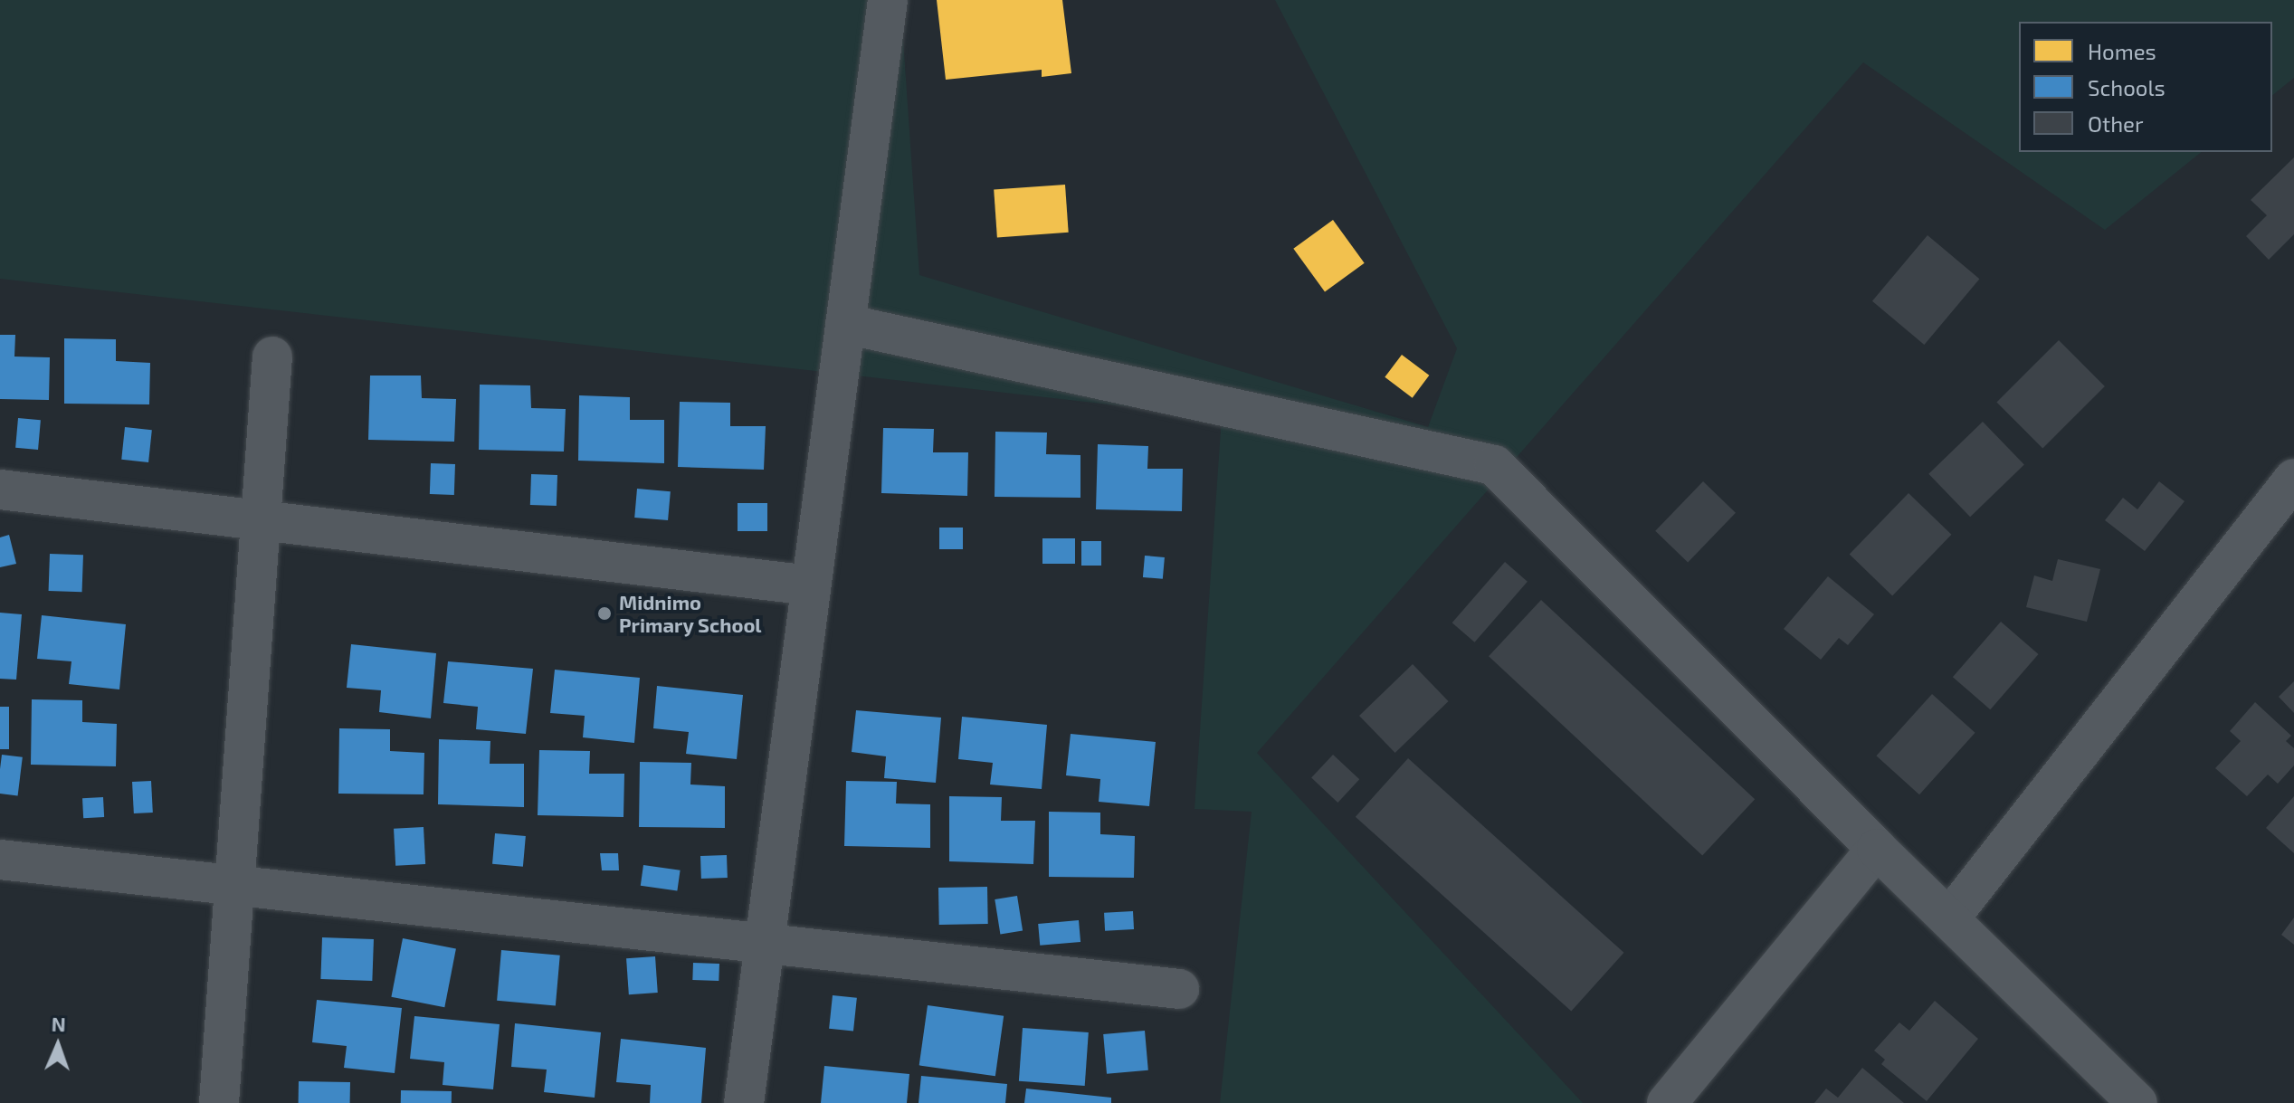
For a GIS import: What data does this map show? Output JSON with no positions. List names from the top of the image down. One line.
{"places":["Midnimo Primary School"],"legend":["Homes","Schools","Other"],"north":"top"}
